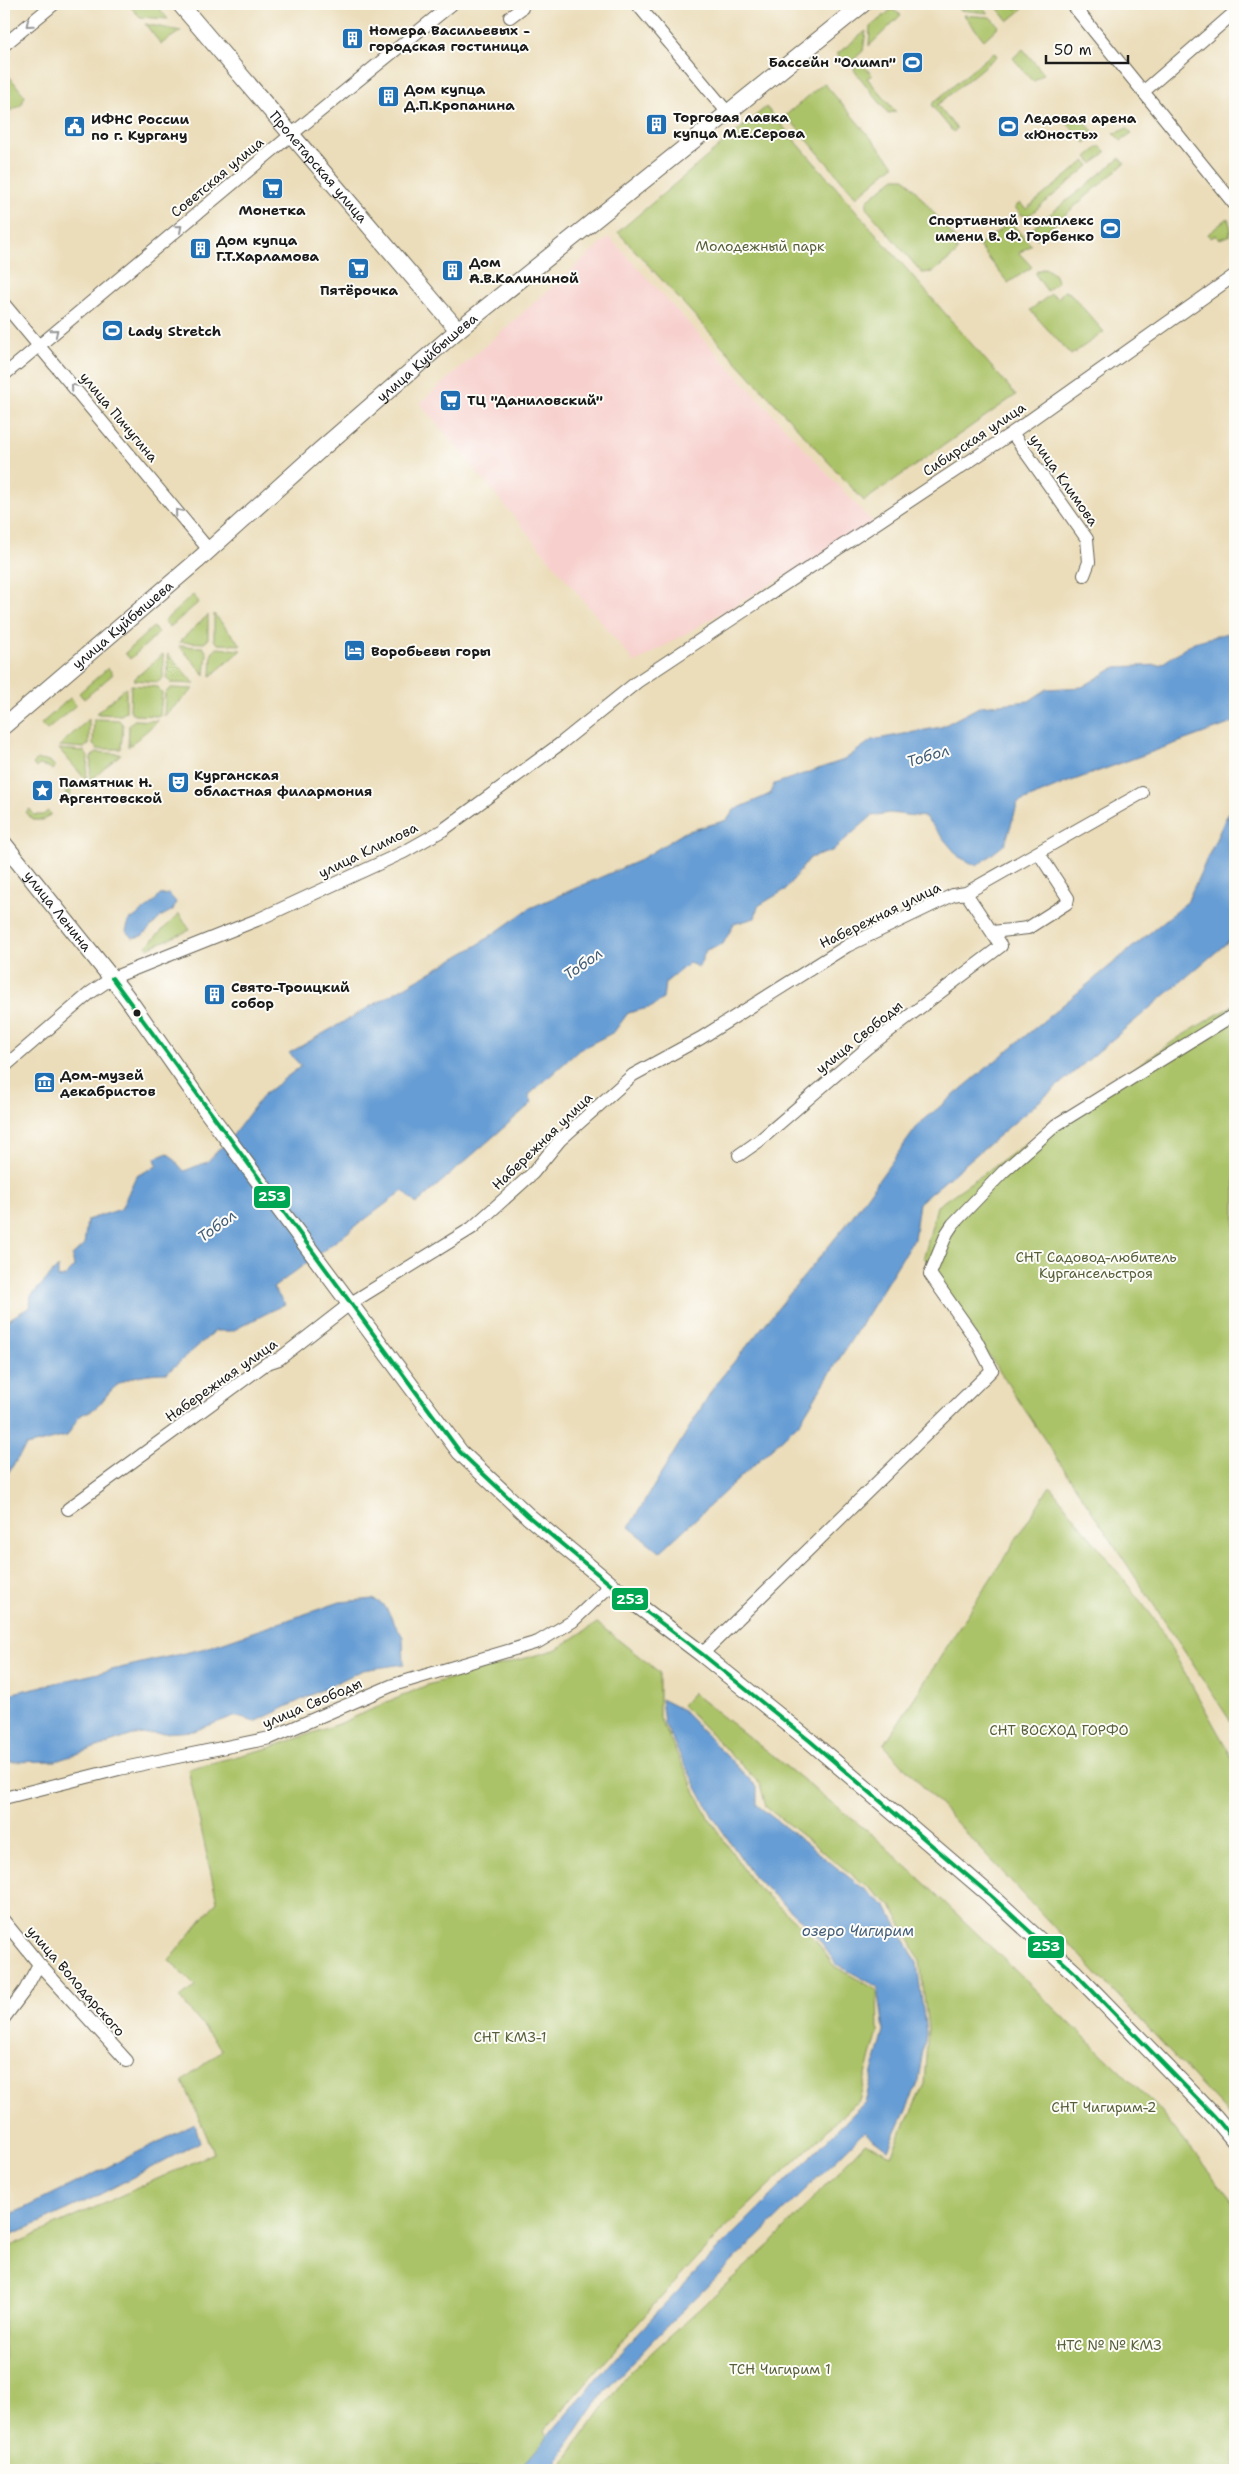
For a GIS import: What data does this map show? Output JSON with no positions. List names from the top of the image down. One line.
{"streets":{"main road":["Пролетарская улица","улица Куйбышева","улица Ленина"],"street":["Советская улица","улица Пичугина","Сибирская улица","улица Климова","Набережная улица","улица Свободы","улица Володарского"]},"crossings":[["Пролетарская улица","Советская улица"],["Пролетарская улица","улица Куйбышева"],["Советская улица","улица Пичугина"],["улица Куйбышева","улица Пичугина"],["Сибирская улица","улица Климова"],["улица Климова","улица Ленина"],["улица Ленина","Набережная улица"],["улица Ленина","улица Свободы"]],"one_way":["Советская улица","улица Пичугина"],"water":["Тобол","озеро Чигирим"],"parks":["Молодежный парк","СНТ Садовод-любитель Кургансельстроя","СНТ ВОСХОД ГОРФО","СНТ КМЗ-1","СНТ Чигирим-2","НТС № № КМЗ","ТСН Чигирим 1"],"places":{"building":["Номера Васильевых - городская гостиница","Дом купца Д.П.Кропанина","Торговая лавка купца М.Е.Серова","Дом купца Г.Т.Харламова","Дом А.В.Калининой","Свято-Троицкий собор"],"sports":["Бассейн \"Олимп\"","Ледовая арена «Юность»","Спортивный комплекс имени В. Ф. Горбенко","Lady Stretch"],"public building":["ИФНС России по г. Кургану"],"supermarket":["Монетка","Пятёрочка","ТЦ \"Даниловский\""],"hotel":["Воробьевы горы"],"theatre":["Курганская областная филармония"],"place":["Памятник Н. Аргентовской"],"museum":["Дом-музей декабристов"]},"lines":["transit line 253"],"scale_bar":"50 m"}
